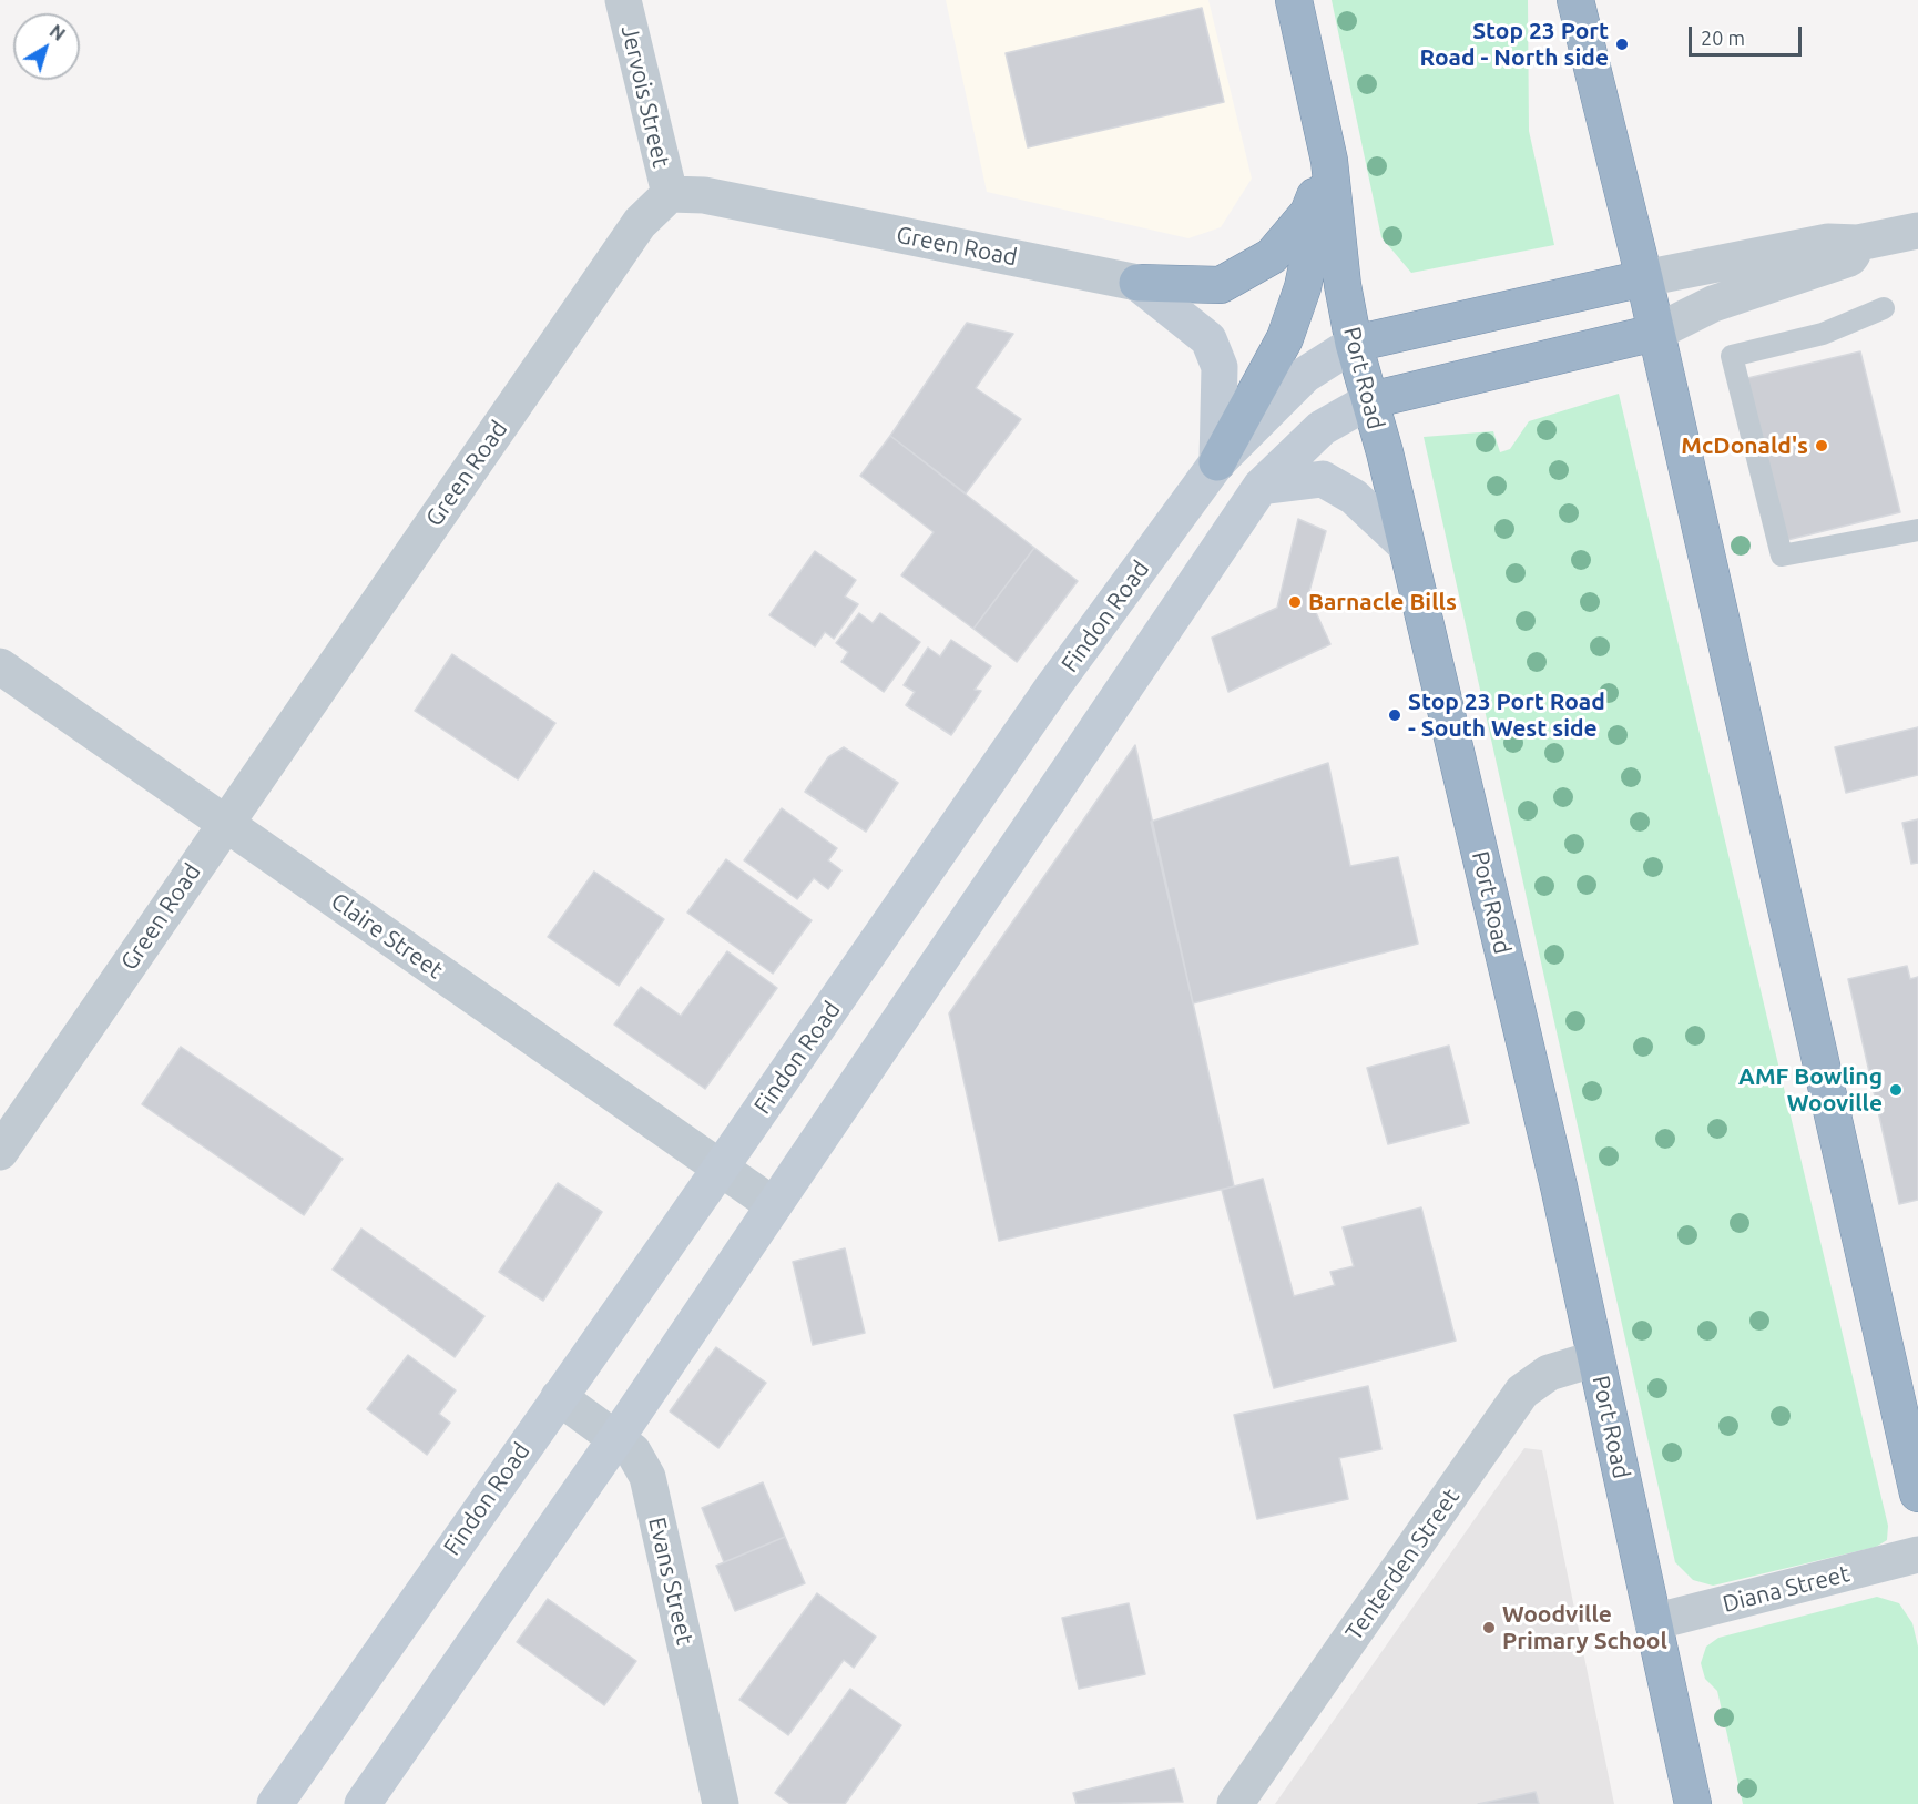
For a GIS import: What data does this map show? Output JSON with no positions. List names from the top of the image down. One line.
{"streets":{"highway":["Port Road"],"main road":["Findon Road"],"street":["Jervois Street","Green Road","Claire Street","Tenterden Street","Evans Street","Diana Street"]},"crossings":[["Jervois Street","Green Road"],["Green Road","Claire Street"],["Port Road","Findon Road"],["Port Road","Tenterden Street"],["Port Road","Diana Street"],["Findon Road","Claire Street"],["Findon Road","Evans Street"]],"places":["Stop 23 Port Road - North side","McDonald's","Barnacle Bills","Stop 23 Port Road - South West side","AMF Bowling Wooville","Woodville Primary School"],"scale_bar":"20 m","north":"top right"}
